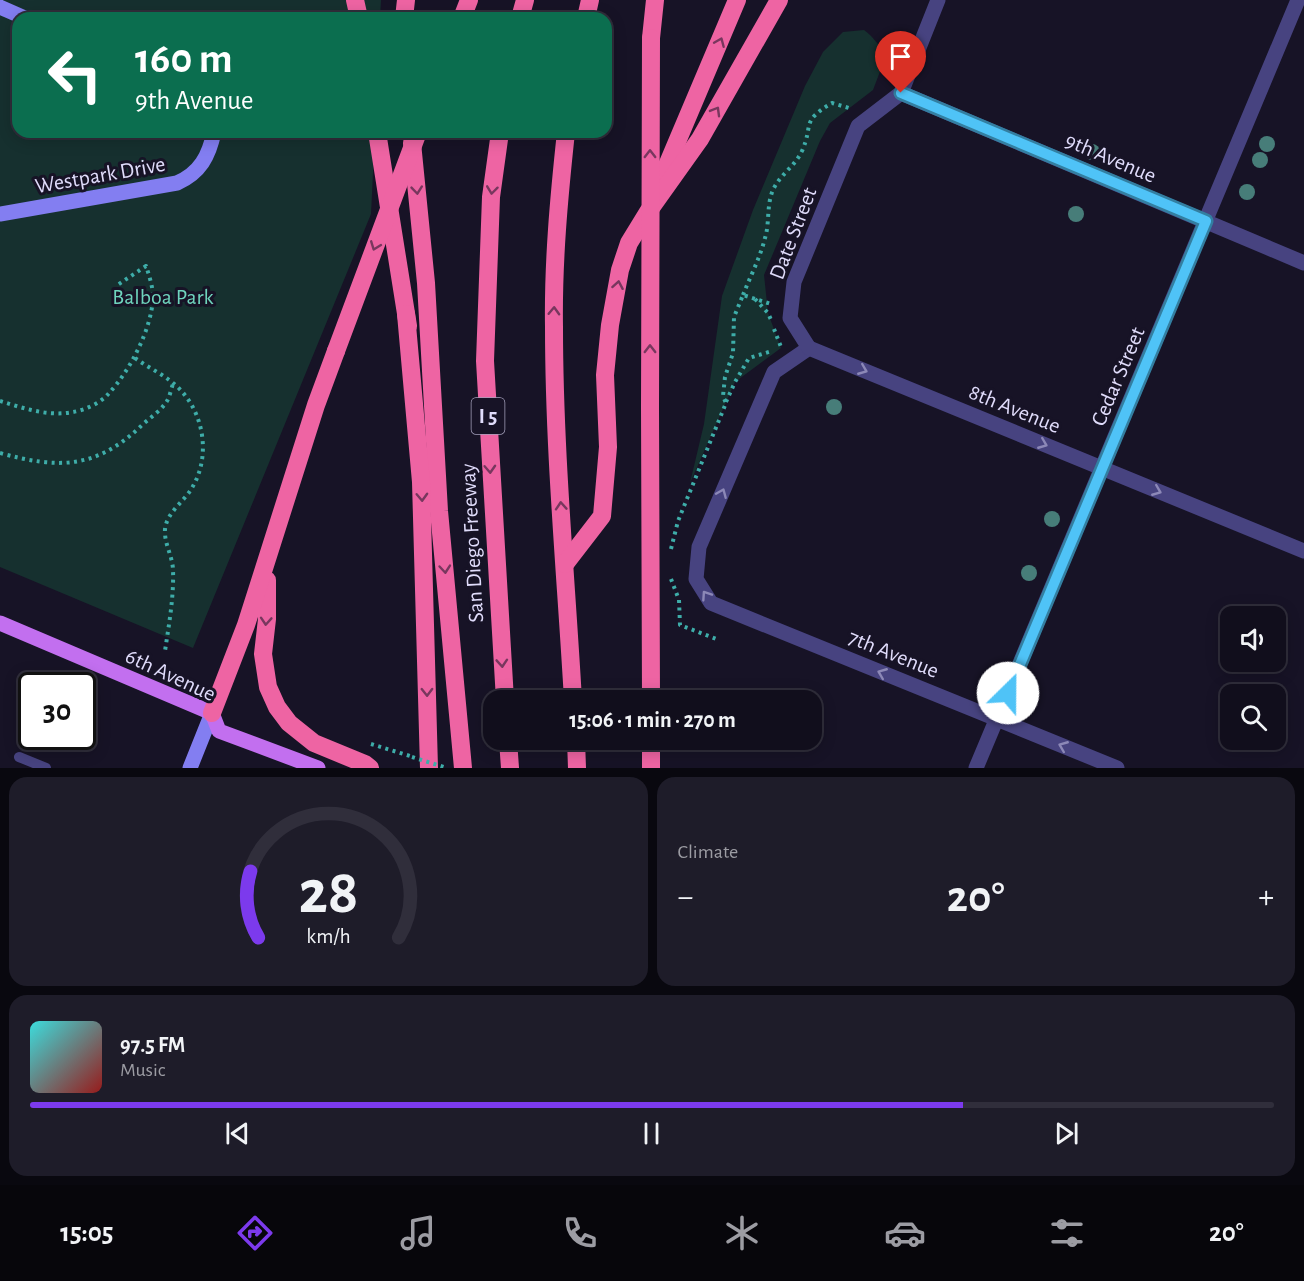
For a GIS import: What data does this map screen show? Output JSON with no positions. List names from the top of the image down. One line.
{"streets":{"highway":["I 5","San Diego Freeway"],"main road":["6th Avenue"],"street":["9th Avenue","Westpark Drive","Date Street","Cedar Street","8th Avenue","7th Avenue"]},"crossings":[["9th Avenue","Date Street"],["9th Avenue","Cedar Street"],["Date Street","8th Avenue"],["Date Street","7th Avenue"],["Cedar Street","8th Avenue"],["Cedar Street","7th Avenue"],["8th Avenue","7th Avenue"]],"one_way":["8th Avenue"],"parks":["Balboa Park"],"page":{"turn":["160 m","9th Avenue"],"limit":"30","trip":"15:06 · 1 min · 270 m","tile":"Climate","heat":["−","20°","+"],"song":["97.5 FM","Music"],"tabs":["15:05","20°"],"gauge":["28","km/h"]}}
